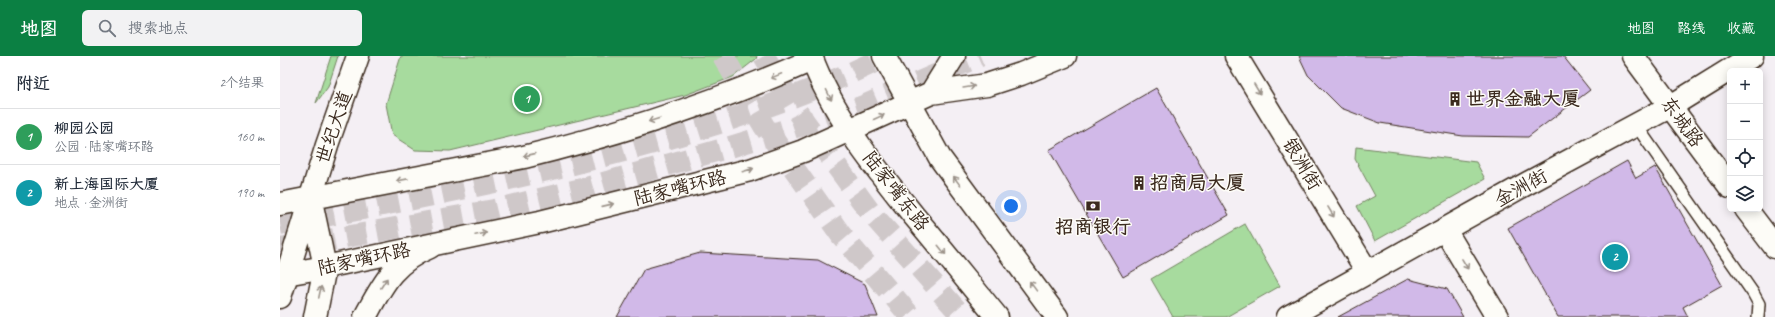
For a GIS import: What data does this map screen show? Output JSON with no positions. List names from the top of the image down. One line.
{"streets":{"main road":["东城路","世纪大道","银洲街","陆家嘴环路","金洲街","陆家嘴东路"]},"crossings":[["东城路","金洲街"],["世纪大道","陆家嘴环路"],["银洲街","金洲街"],["陆家嘴环路","陆家嘴东路"]],"one_way":["银洲街"],"places":{"building":["世界金融大厦","招商局大厦"],"bank":["招商银行"]},"page":{"header":"地图","search":"搜索地点","nav":["地图","路线","收藏"],"heading":["附近","2个结果"],"map_buttons":["+","−"],"pins":["1","2"],"list":[{"mark":"1","name":"柳园公园","note":"公园 · 陆家嘴环路","value":"160 m"},{"mark":"2","name":"新上海国际大厦","note":"地点 · 金洲街","value":"190 m"}]}}
